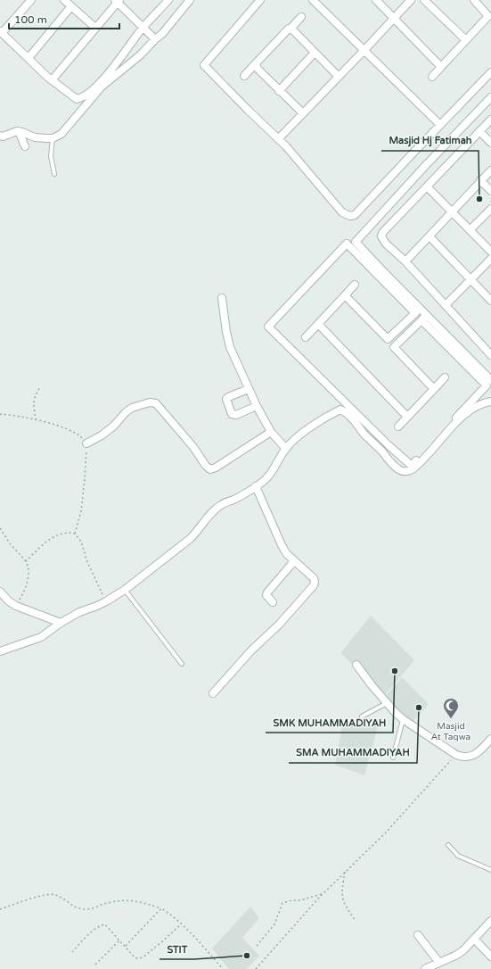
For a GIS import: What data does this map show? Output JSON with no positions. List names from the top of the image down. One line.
{"places":{"other":["Masjid Hj Fatimah","SMK MUHAMMADIYAH","SMA MUHAMMADIYAH","STIT"],"mosque":["Masjid At Taqwa"]},"scale_bar":"100 m"}
